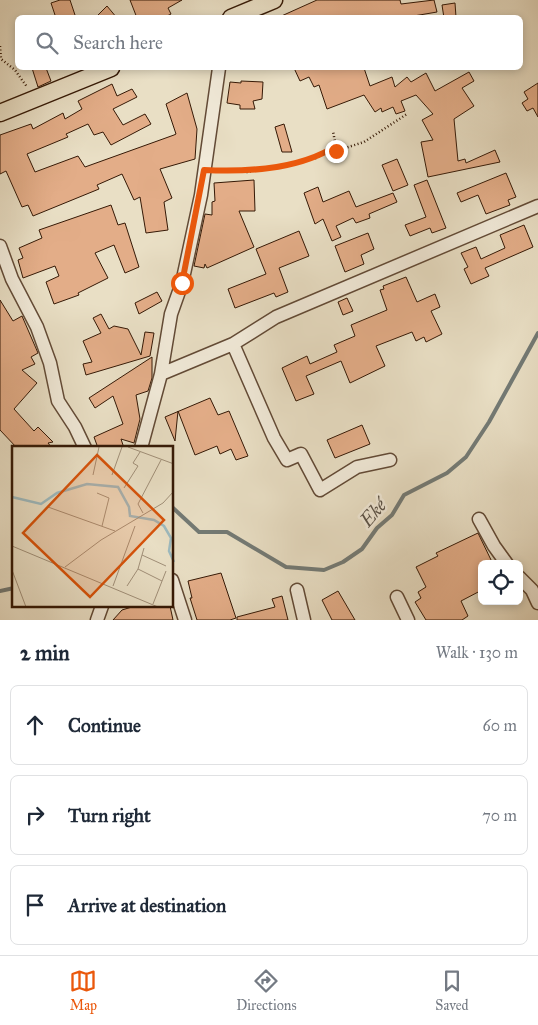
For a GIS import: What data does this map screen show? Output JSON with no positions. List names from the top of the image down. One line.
{"water":["Eké"],"page":{"search":"Search here","heading":["2 min","Walk · 130 m"],"list":[["Continue","60 m"],["Turn right","70 m"],"Arrive at destination"],"nav":["Map","Directions","Saved"]}}
